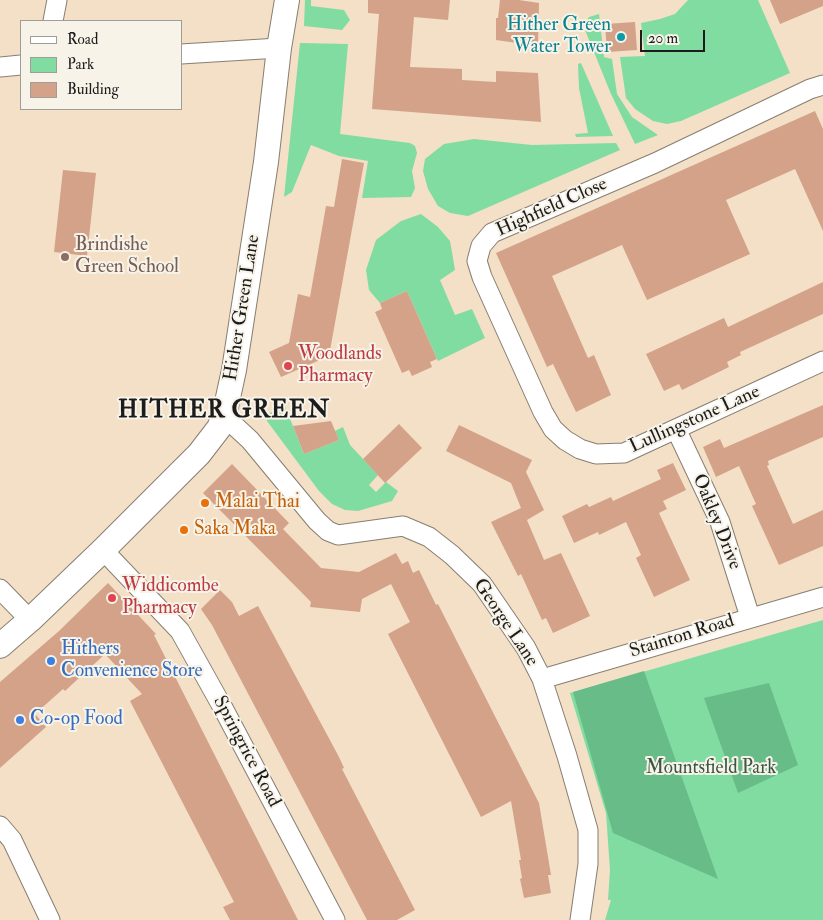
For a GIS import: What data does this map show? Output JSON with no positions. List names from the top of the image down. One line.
{"streets":{"street":["Highfield Close","Hither Green Lane","Lullingstone Lane","Oakley Drive","George Lane","Stainton Road","Springrice Road"]},"crossings":[["Highfield Close","Lullingstone Lane"],["Hither Green Lane","George Lane"],["Hither Green Lane","Springrice Road"],["Lullingstone Lane","Oakley Drive"],["Oakley Drive","Stainton Road"],["George Lane","Stainton Road"]],"districts":["HITHER GREEN"],"parks":["Mountsfield Park"],"places":["Hither Green Water Tower","Brindishe Green School","Woodlands Pharmacy","Malai Thai","Saka Maka","Widdicombe Pharmacy","Hithers Convenience Store","Co-op Food"],"legend":["Road","Park","Building"],"scale_bar":"20 m"}
